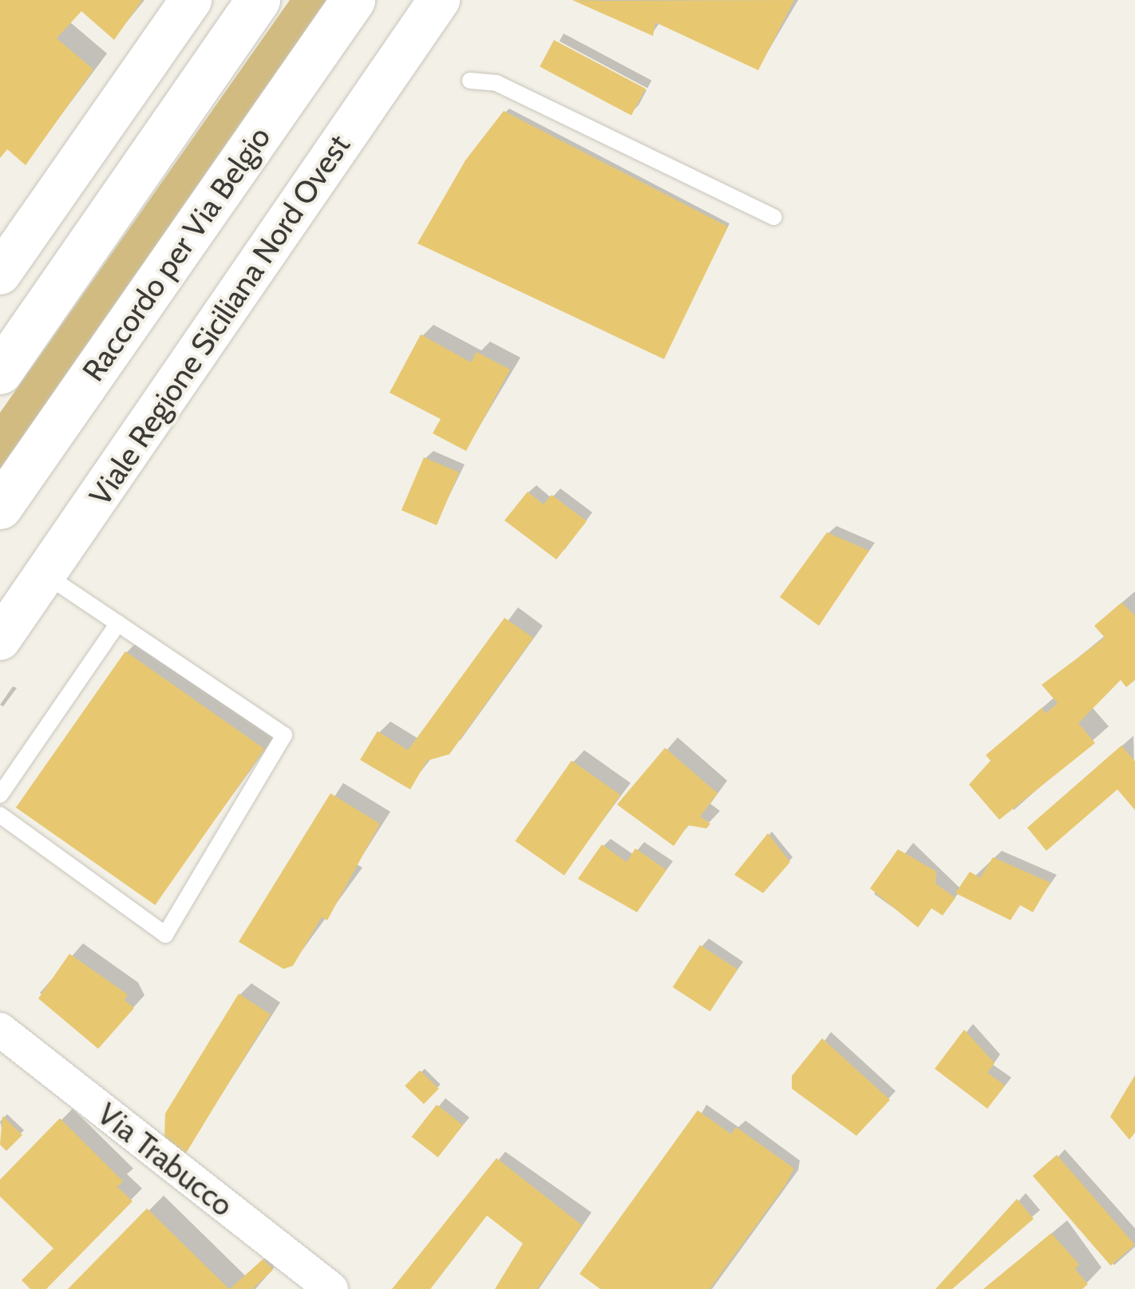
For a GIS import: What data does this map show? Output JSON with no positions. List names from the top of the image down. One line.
{"streets":{"highway":["Raccordo per Via Belgio"],"street":["Viale Regione Siciliana Nord Ovest","Via Trabucco"]}}
